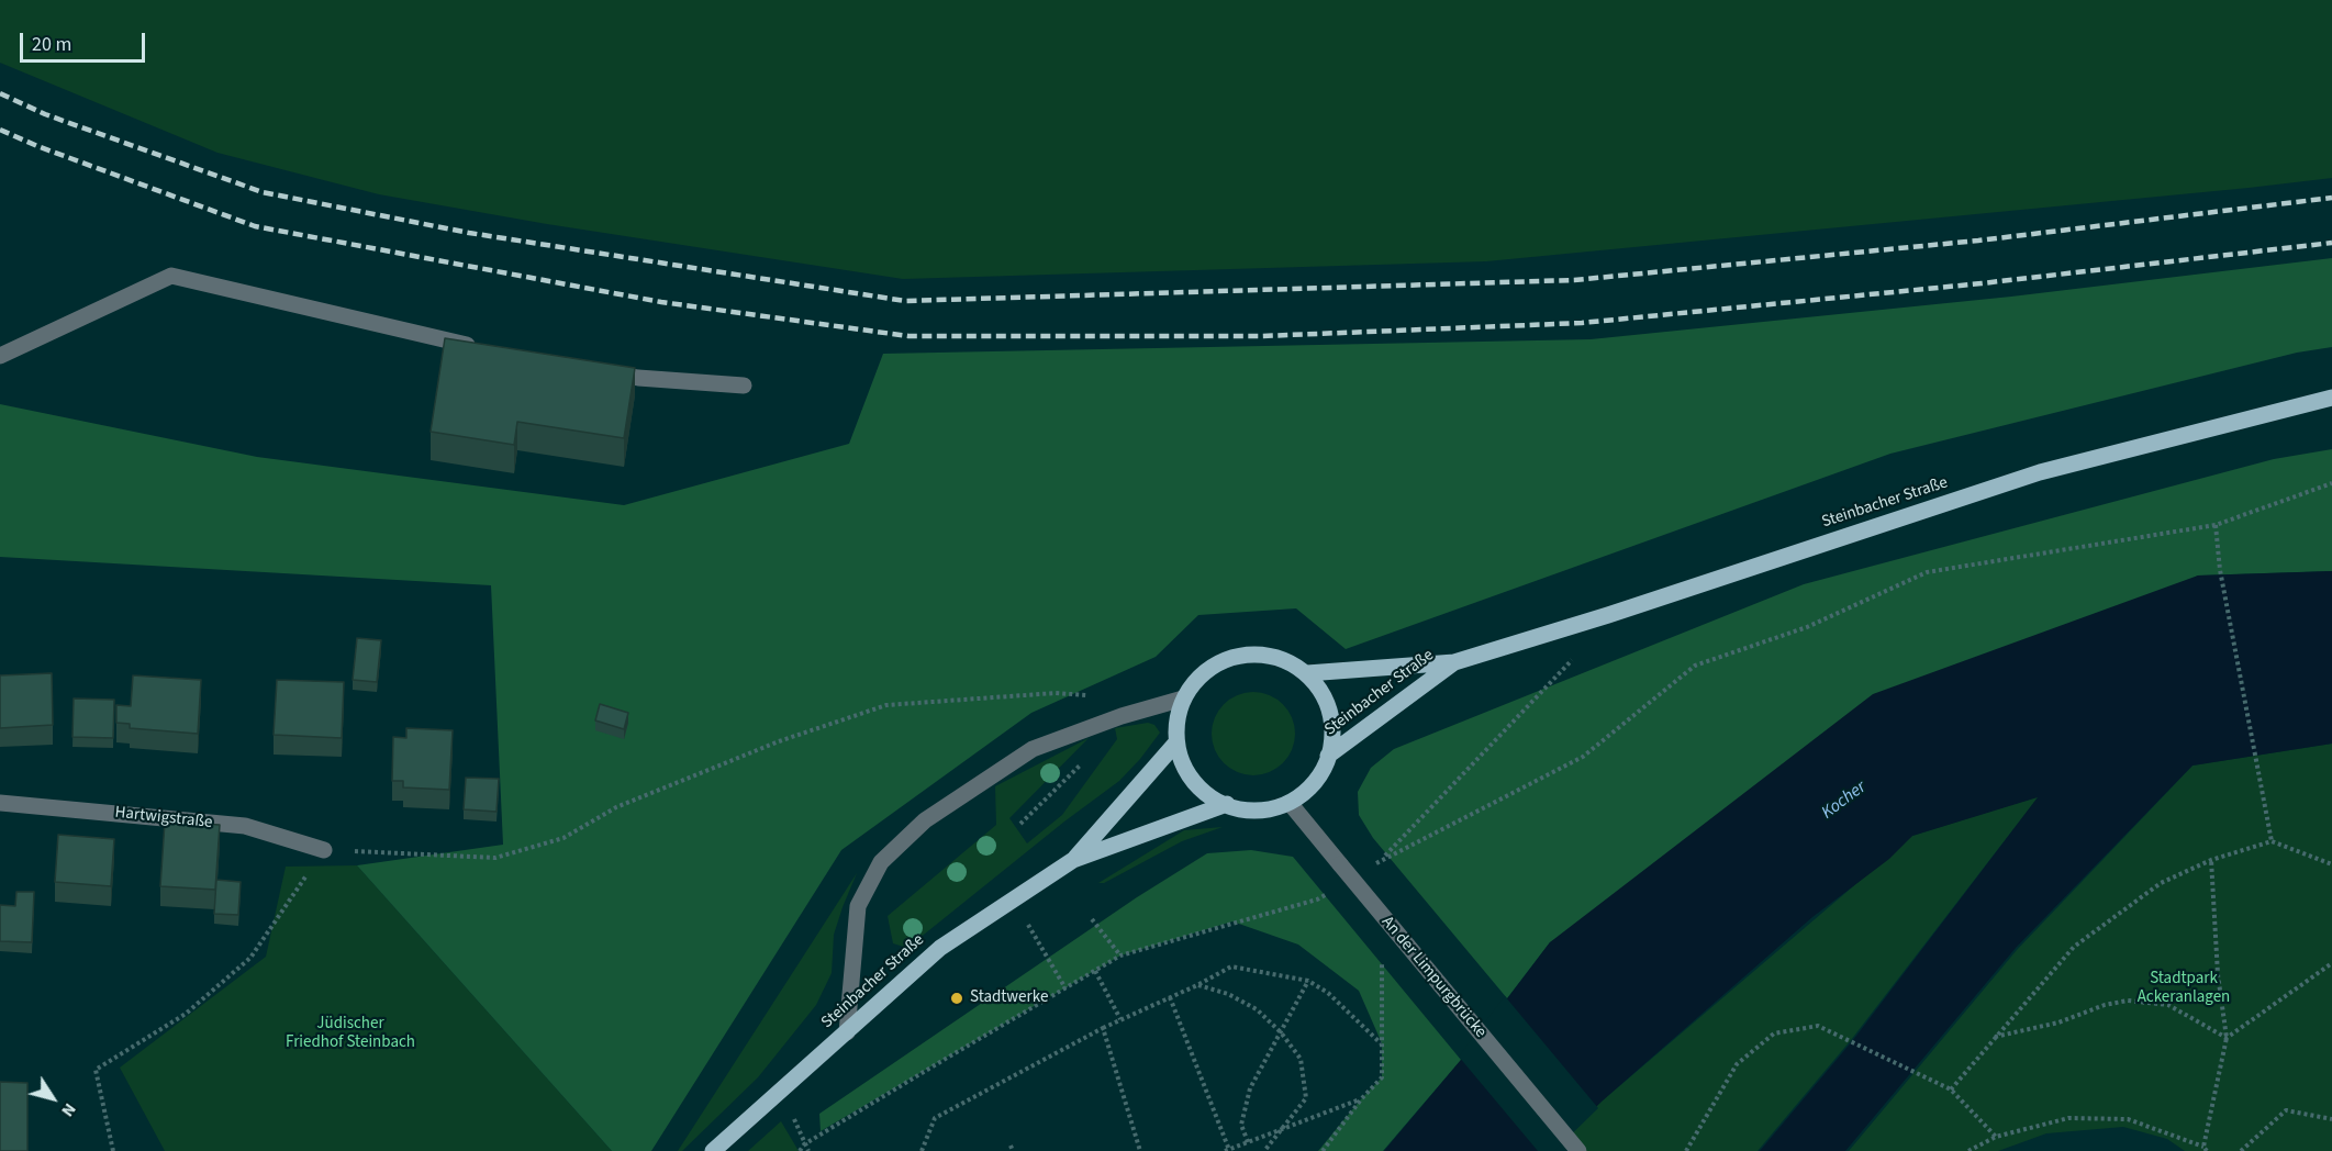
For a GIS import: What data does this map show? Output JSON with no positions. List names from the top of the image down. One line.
{"streets":{"main road":["Steinbacher Straße"],"street":["Hartwigstraße","An der Limpurgbrücke"]},"crossings":[["Steinbacher Straße","An der Limpurgbrücke"]],"water":["Kocher"],"parks":["Stadtpark Ackeranlagen","Jüdischer Friedhof Steinbach"],"places":["Stadtwerke"],"scale_bar":"20 m","north":"bottom right"}
